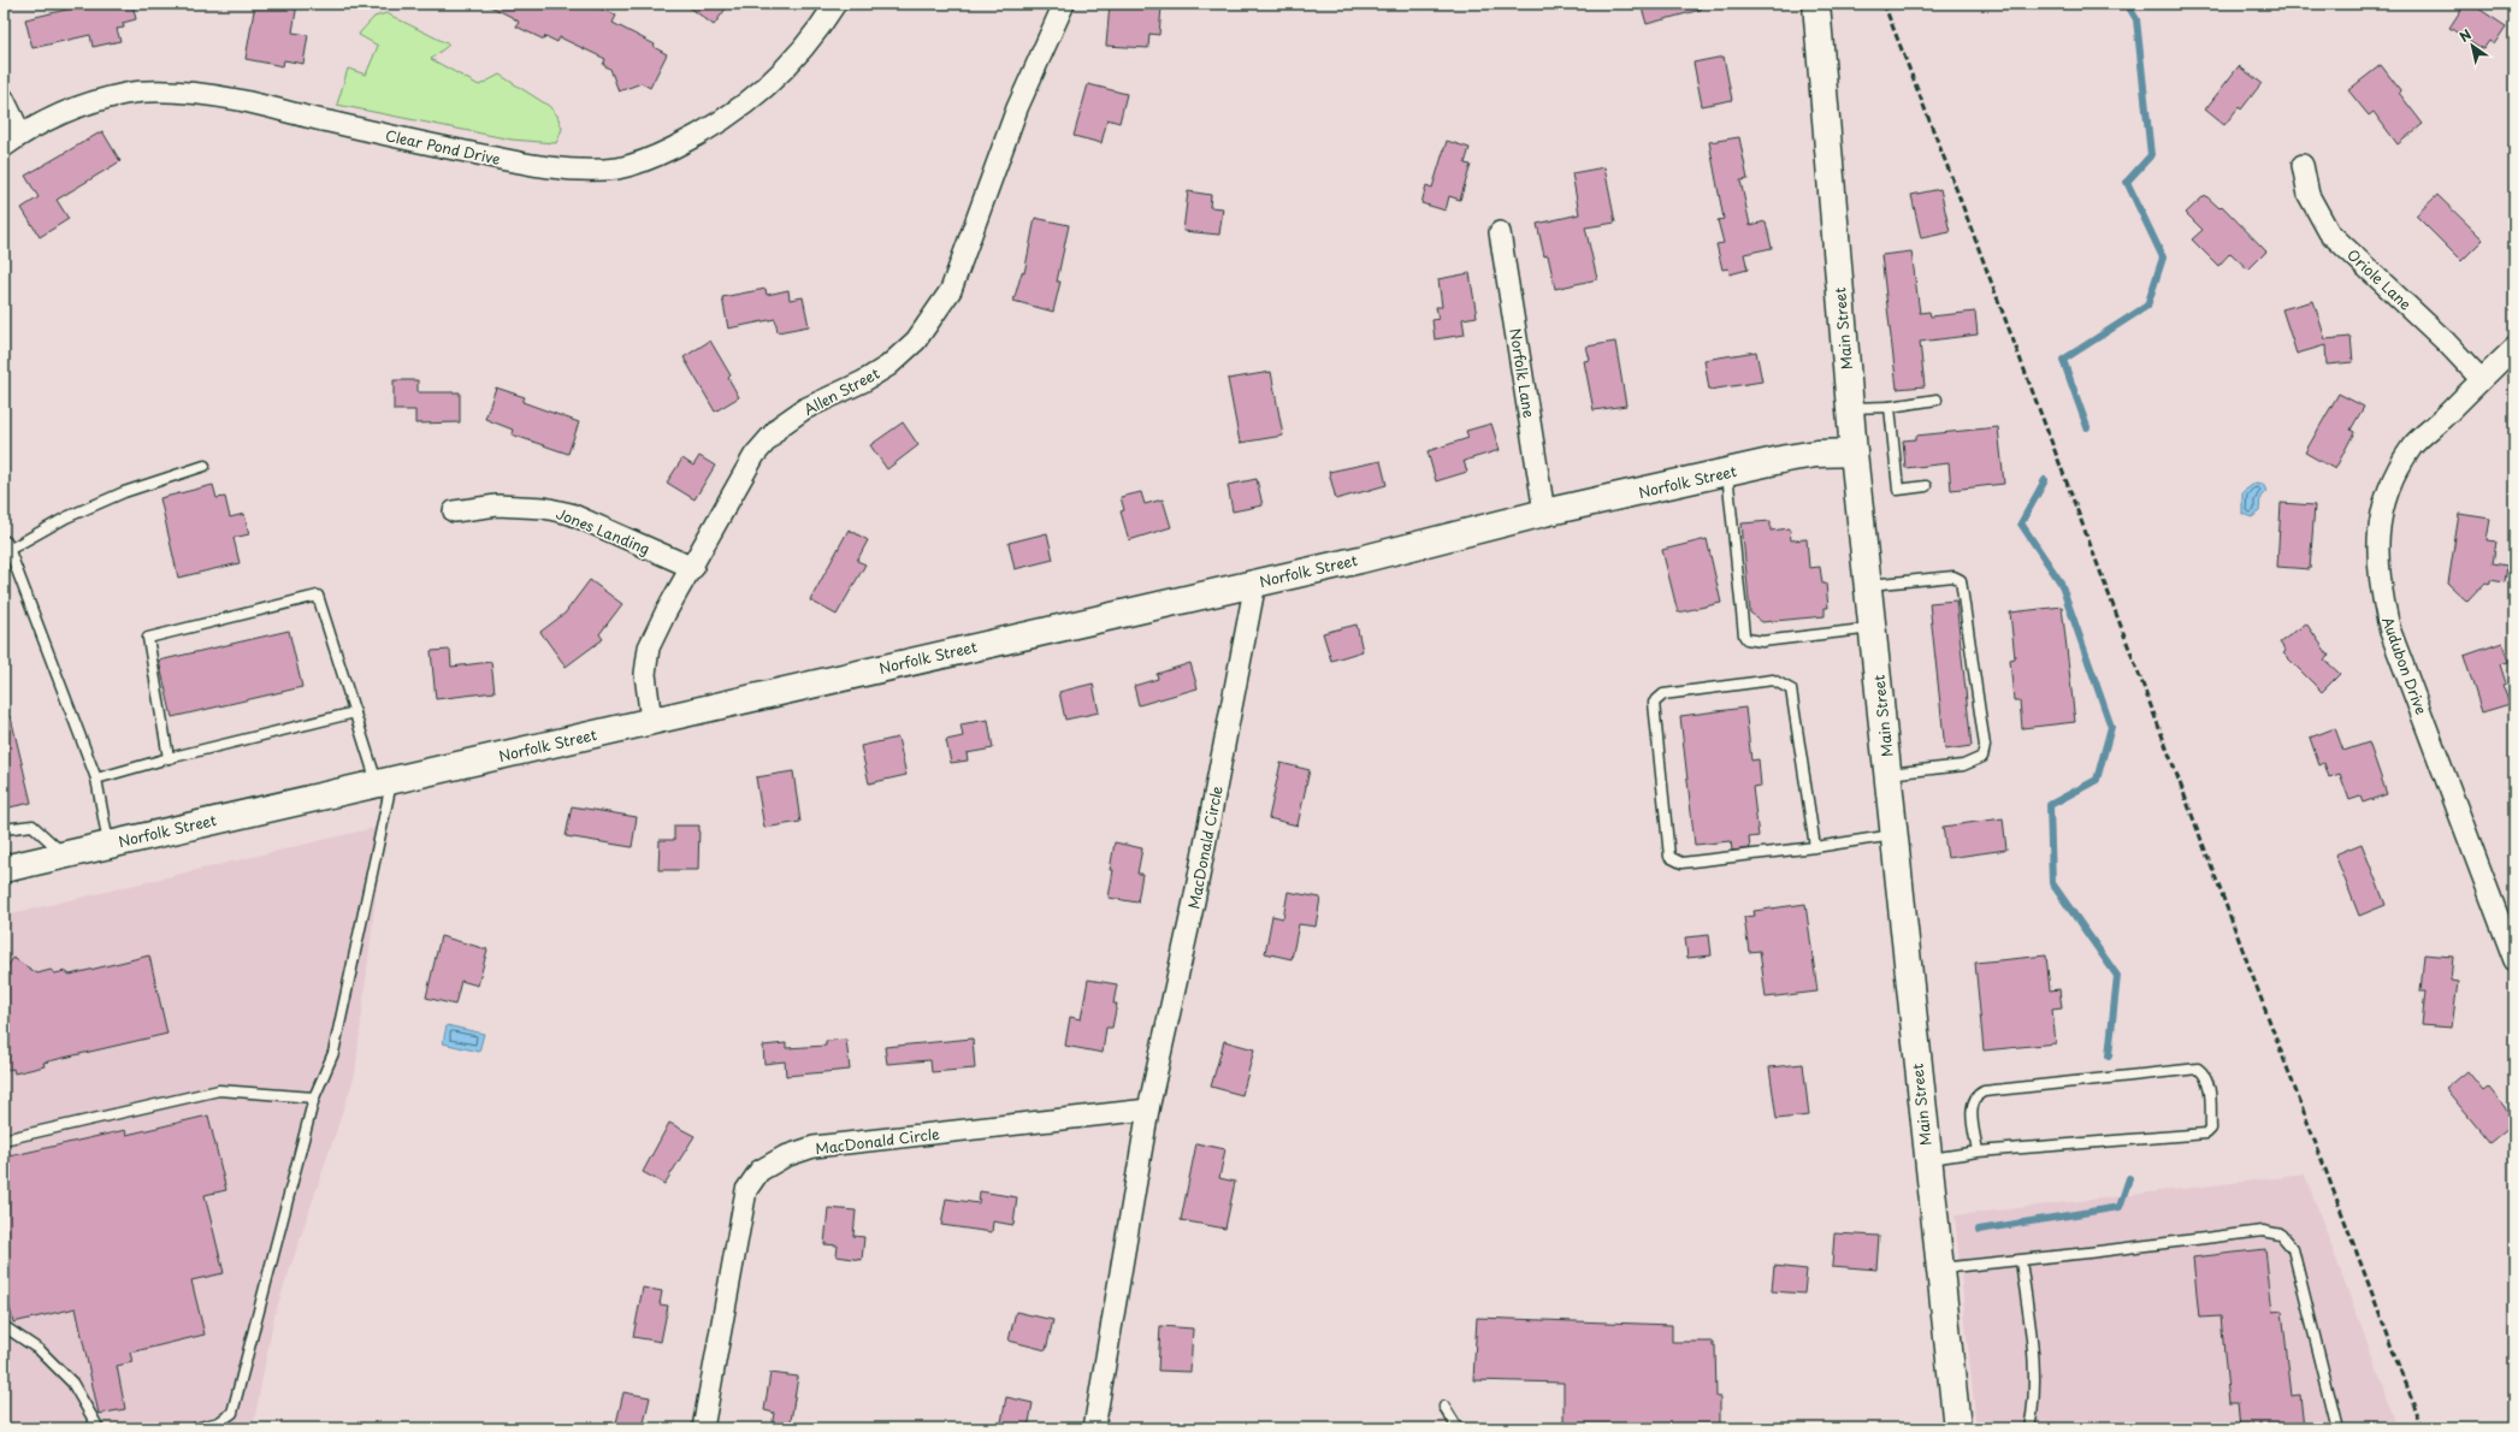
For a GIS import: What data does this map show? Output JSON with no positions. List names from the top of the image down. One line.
{"streets":{"main road":["Main Street","Norfolk Street"],"street":["Clear Pond Drive","Oriole Lane","Norfolk Lane","Allen Street","Jones Landing","Audubon Drive","MacDonald Circle"]},"crossings":[["Oriole Lane","Audubon Drive"],["Main Street","Norfolk Street"],["Norfolk Lane","Norfolk Street"],["Allen Street","Norfolk Street"],["Allen Street","Jones Landing"],["Norfolk Street","MacDonald Circle"]],"north":"top left"}
